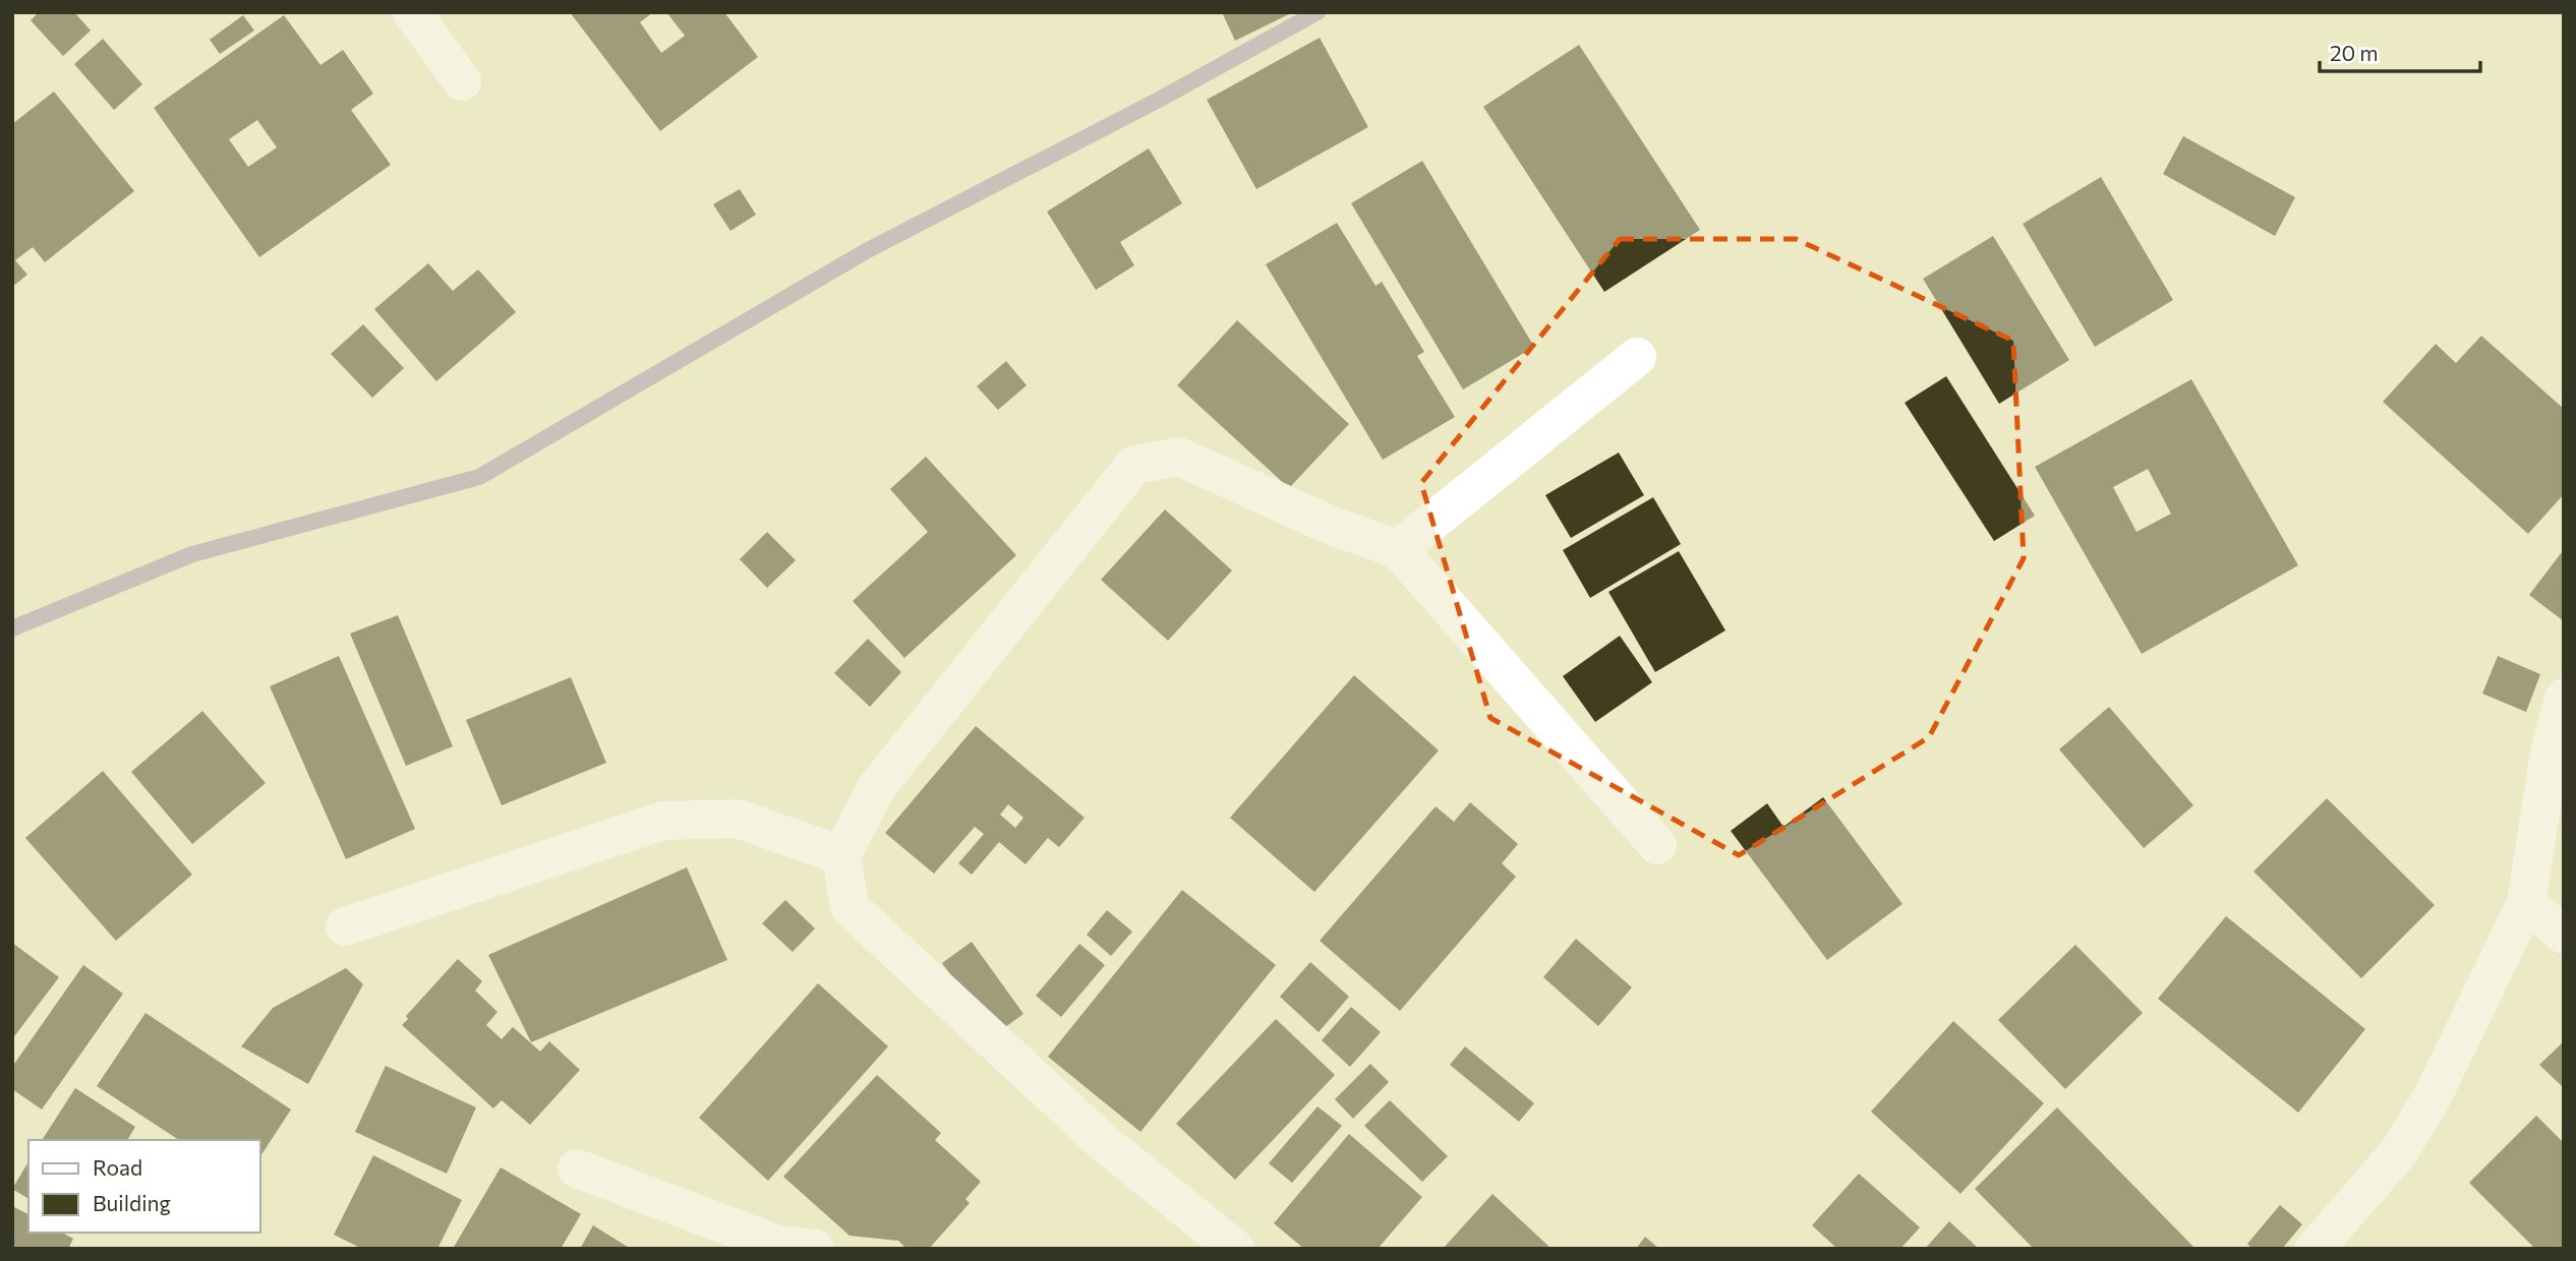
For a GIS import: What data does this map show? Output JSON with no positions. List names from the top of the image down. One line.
{"legend":["Road","Building"],"scale_bar":"20 m"}
